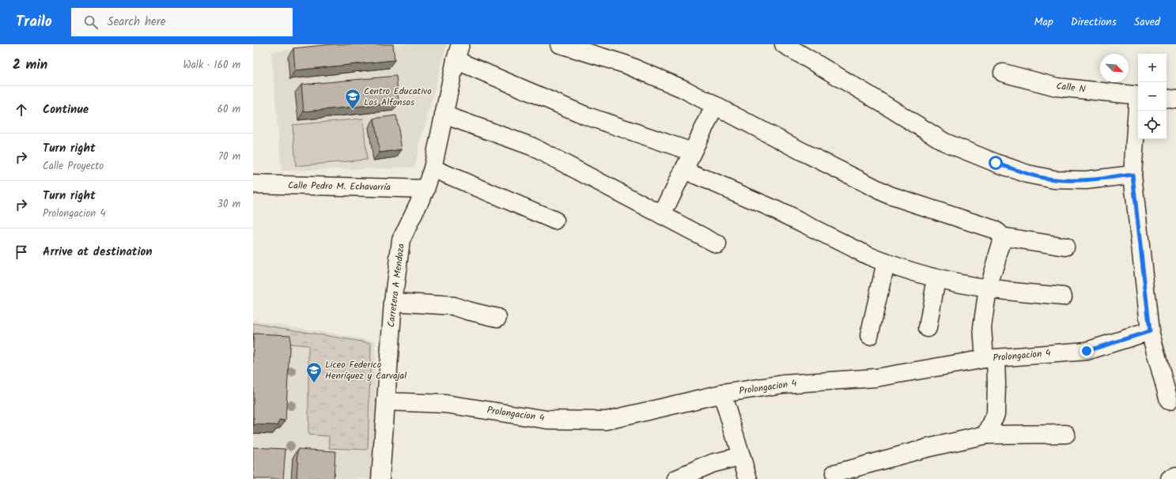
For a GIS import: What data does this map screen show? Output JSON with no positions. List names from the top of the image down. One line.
{"streets":{"street":["Calle N","Calle Pedro M. Echavarría","Carretera A Mendoza","Prolongacion 4"]},"crossings":[["Calle Pedro M. Echavarría","Carretera A Mendoza"],["Carretera A Mendoza","Prolongacion 4"]],"places":{"school or university":["Centro Educativo Los Alfonsos","Liceo Federico Henríquez y Carvajal"]},"north":"bottom right","page":{"header":"Trailo","search":"Search here","nav":["Map","Directions","Saved"],"heading":["2 min","Walk · 160 m"],"map_buttons":["+","−"],"list":[["Continue","60 m"],["Turn right","Calle Proyecto","70 m"],["Turn right","Prolongacion 4","30 m"],"Arrive at destination"]}}
